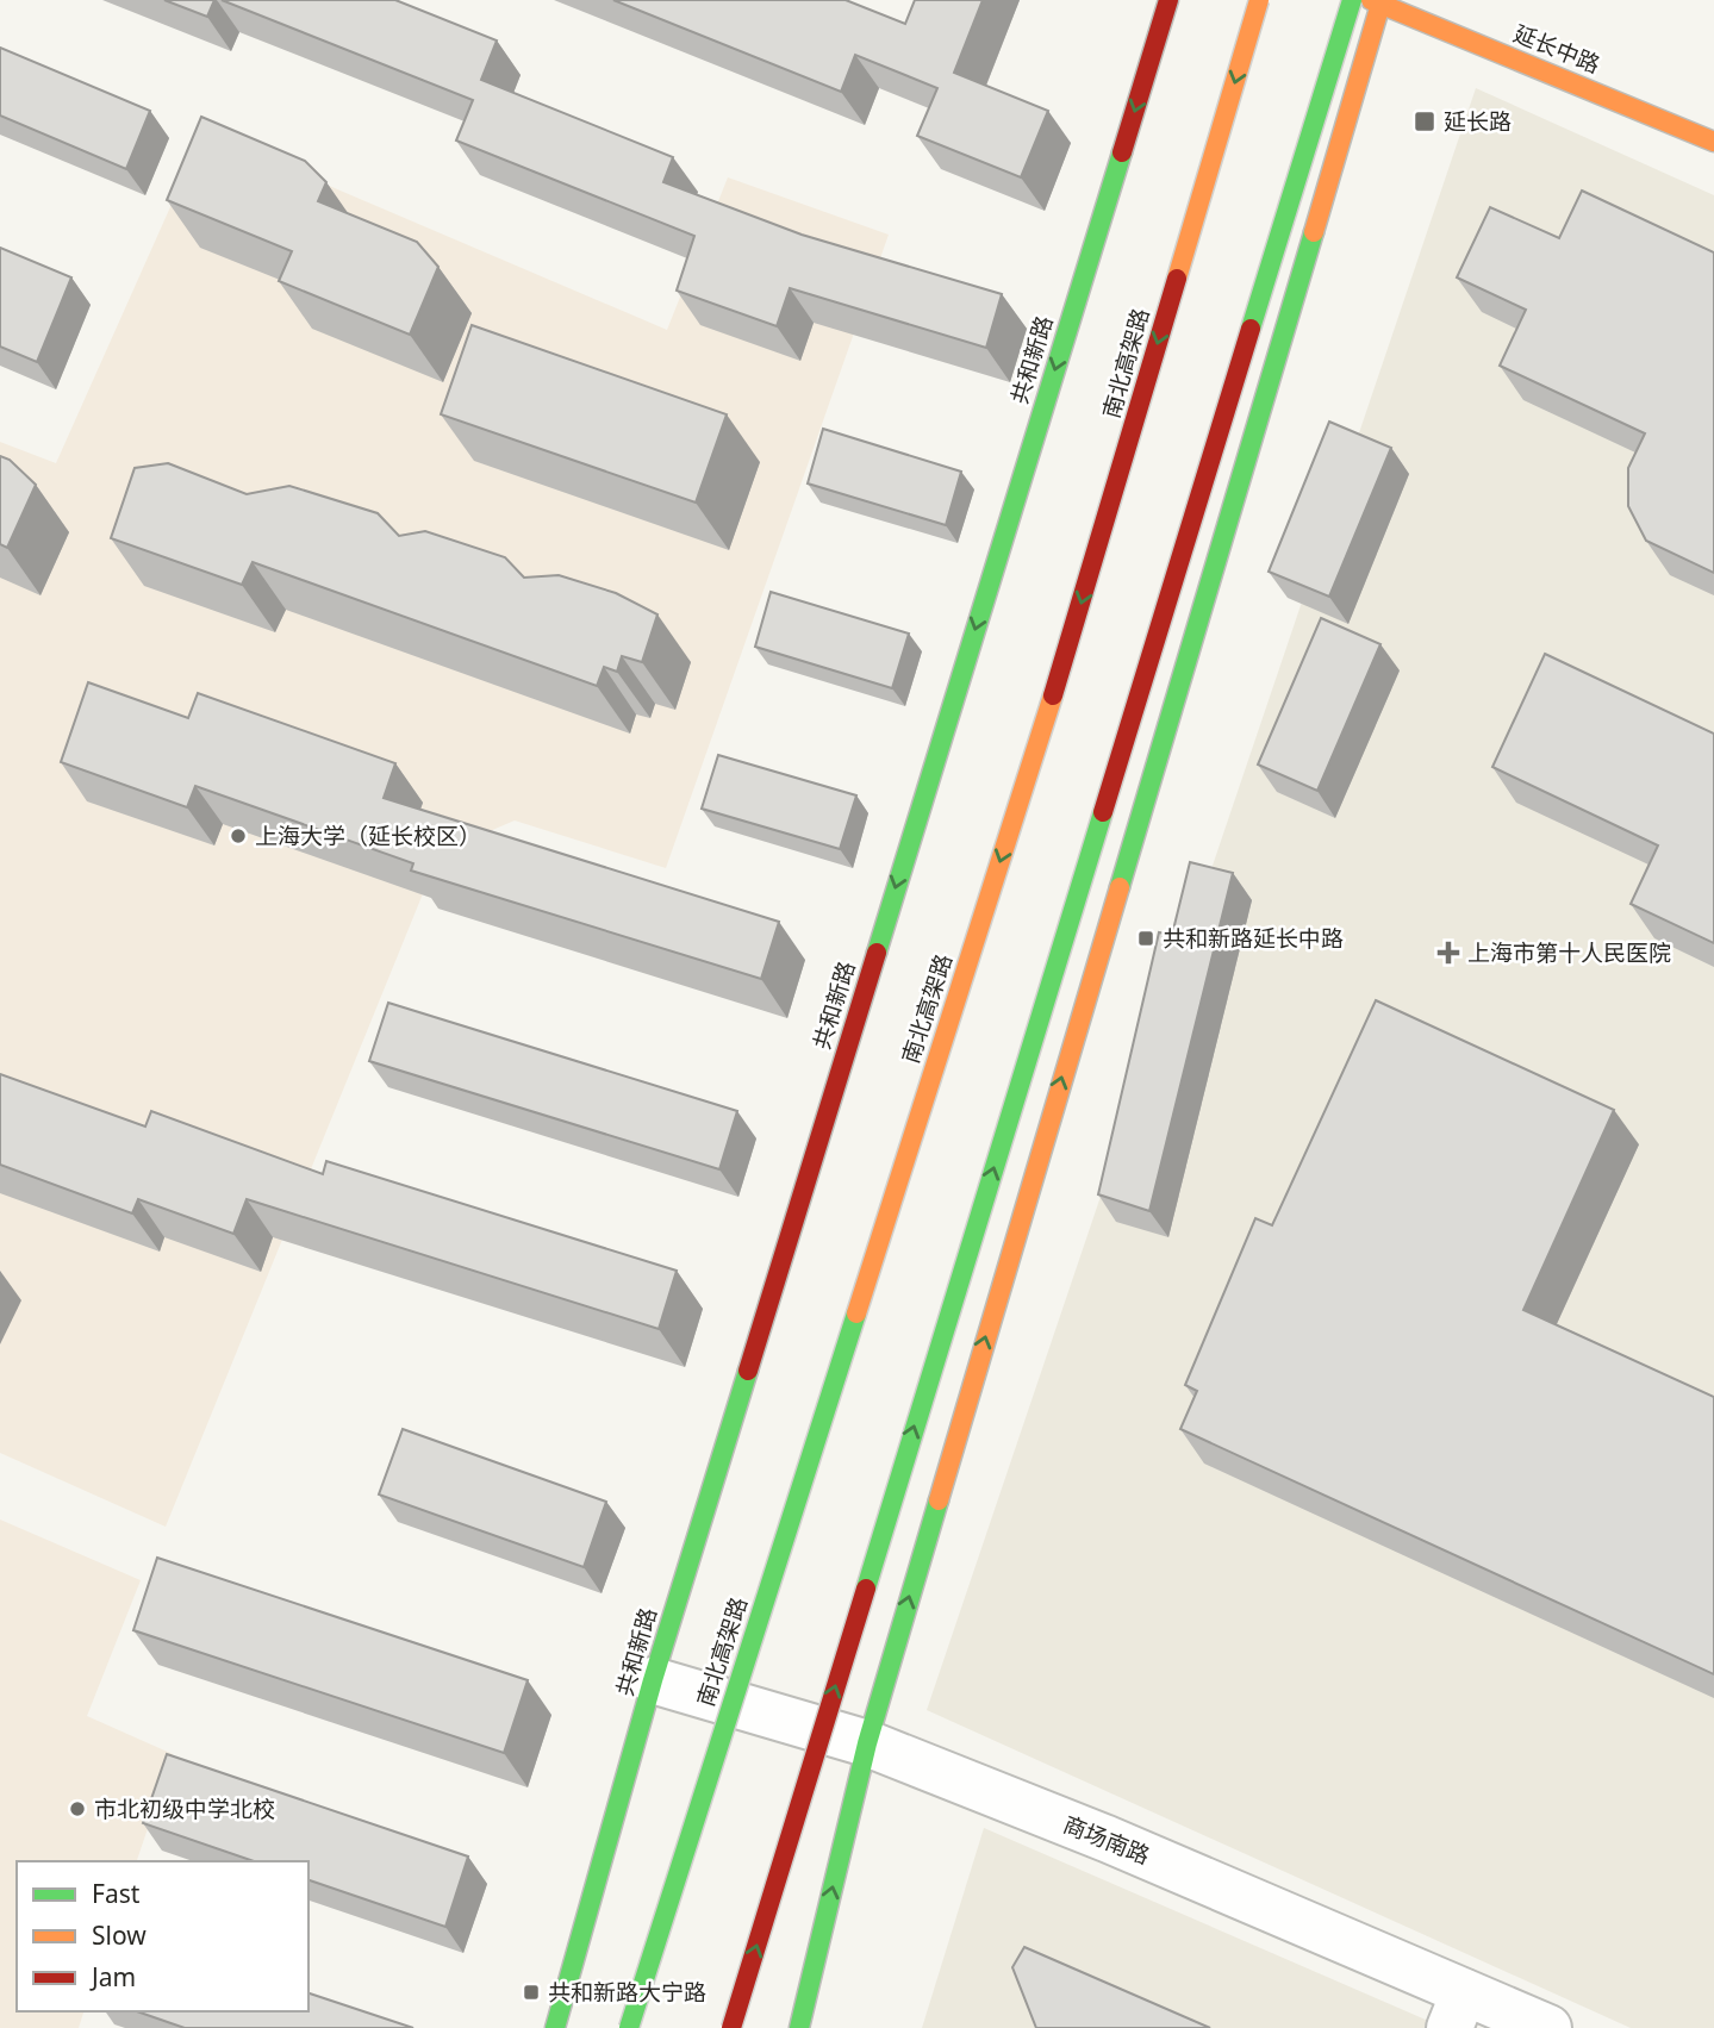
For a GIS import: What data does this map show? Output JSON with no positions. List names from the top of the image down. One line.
{"streets":{"main road":["延长中路","共和新路","南北高架路"],"street":["商场南路"]},"crossings":[["共和新路","商场南路"]],"one_way":["共和新路"],"places":{"transit":["延长路","共和新路延长中路","共和新路大宁路"],"other":["上海大学（延长校区）","市北初级中学北校"],"health":["上海市第十人民医院"]},"legend":["Fast","Slow","Jam"]}
